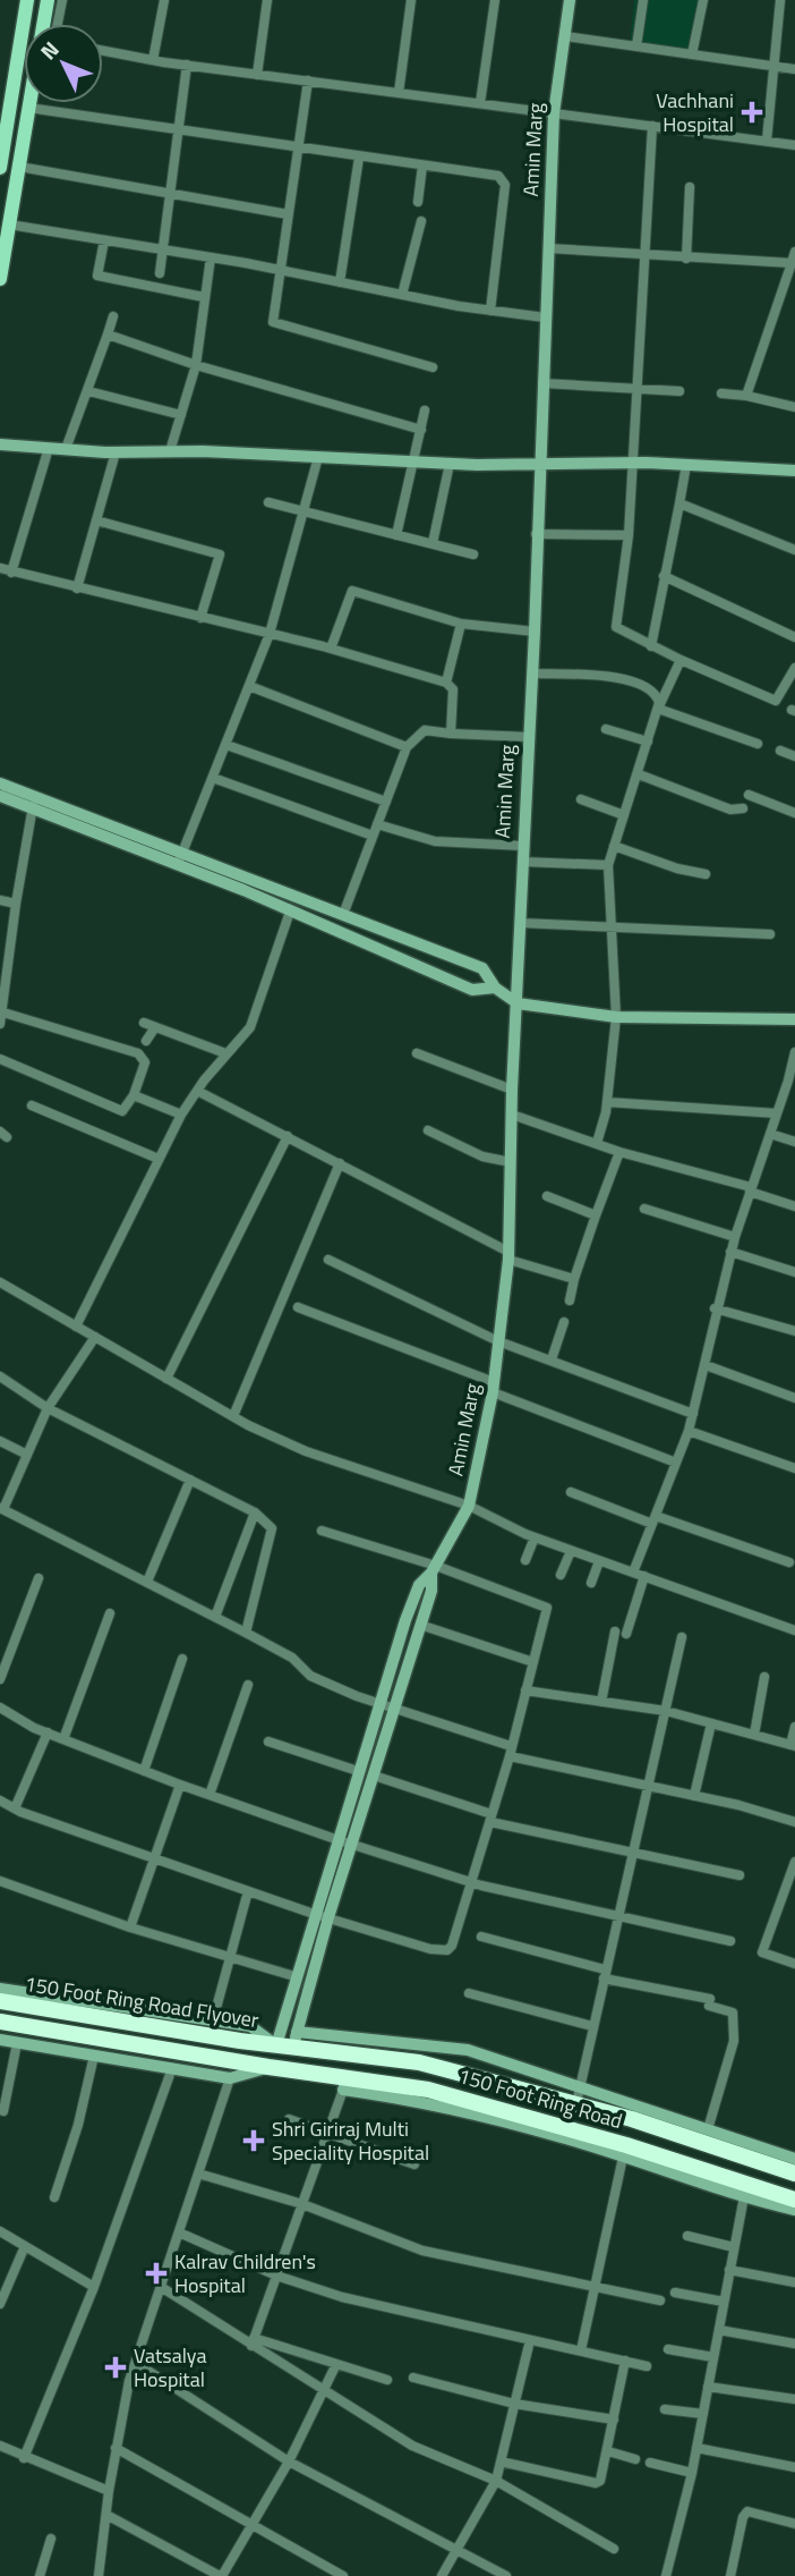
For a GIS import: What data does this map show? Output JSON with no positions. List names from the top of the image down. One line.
{"streets":{"highway":["150 Foot Ring Road Flyover","150 Foot Ring Road"],"main road":["Amin Marg"]},"crossings":[["Amin Marg","150 Foot Ring Road Flyover"],["Amin Marg","150 Foot Ring Road"],["150 Foot Ring Road Flyover","150 Foot Ring Road"]],"places":{"health":["Vachhani Hospital","Shri Giriraj Multi Speciality Hospital","Kalrav Children's Hospital","Vatsalya Hospital"]},"north":"top left"}
